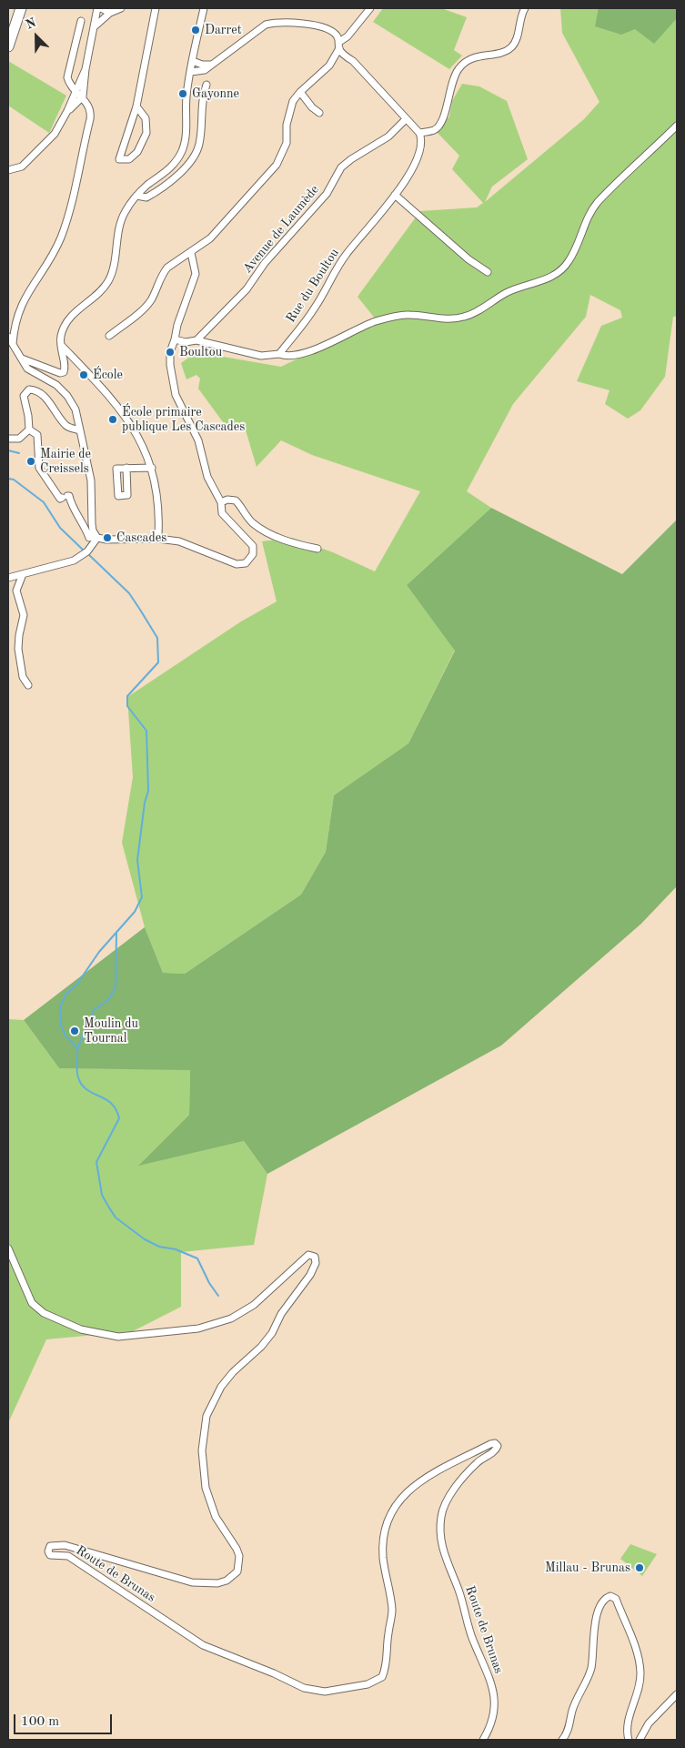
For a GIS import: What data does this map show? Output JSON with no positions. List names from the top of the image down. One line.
{"streets":{"street":["Avenue de Laumède","Rue du Boultou","Route de Brunas"]},"places":["Darret","Gayonne","Boultou","École","École primaire publique Les Cascades","Mairie de Creissels","Cascades","Moulin du Tournal","Millau - Brunas"],"scale_bar":"100 m","north":"top left"}
